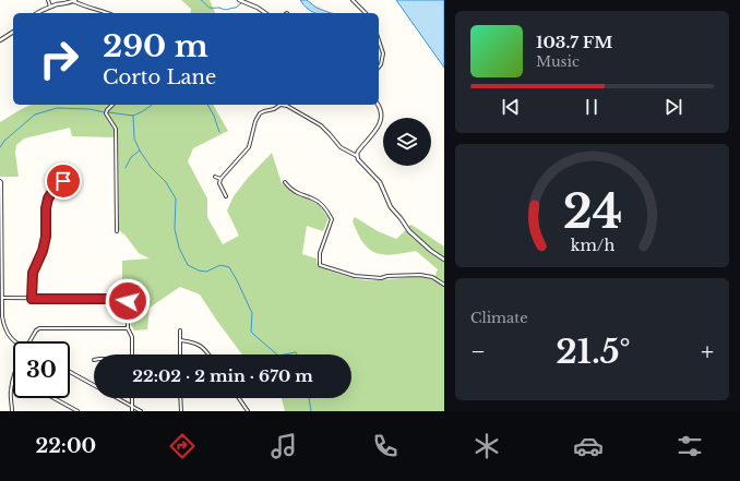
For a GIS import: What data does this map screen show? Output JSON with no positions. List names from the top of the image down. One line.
{"page":{"turn":["290 m","Corto Lane"],"song":["103.7 FM","Music"],"tile":"Climate","heat":["−","21.5°","+"],"limit":"30","trip":"22:02 · 2 min · 670 m","tabs":"22:00","gauge":["24","km/h"]}}
